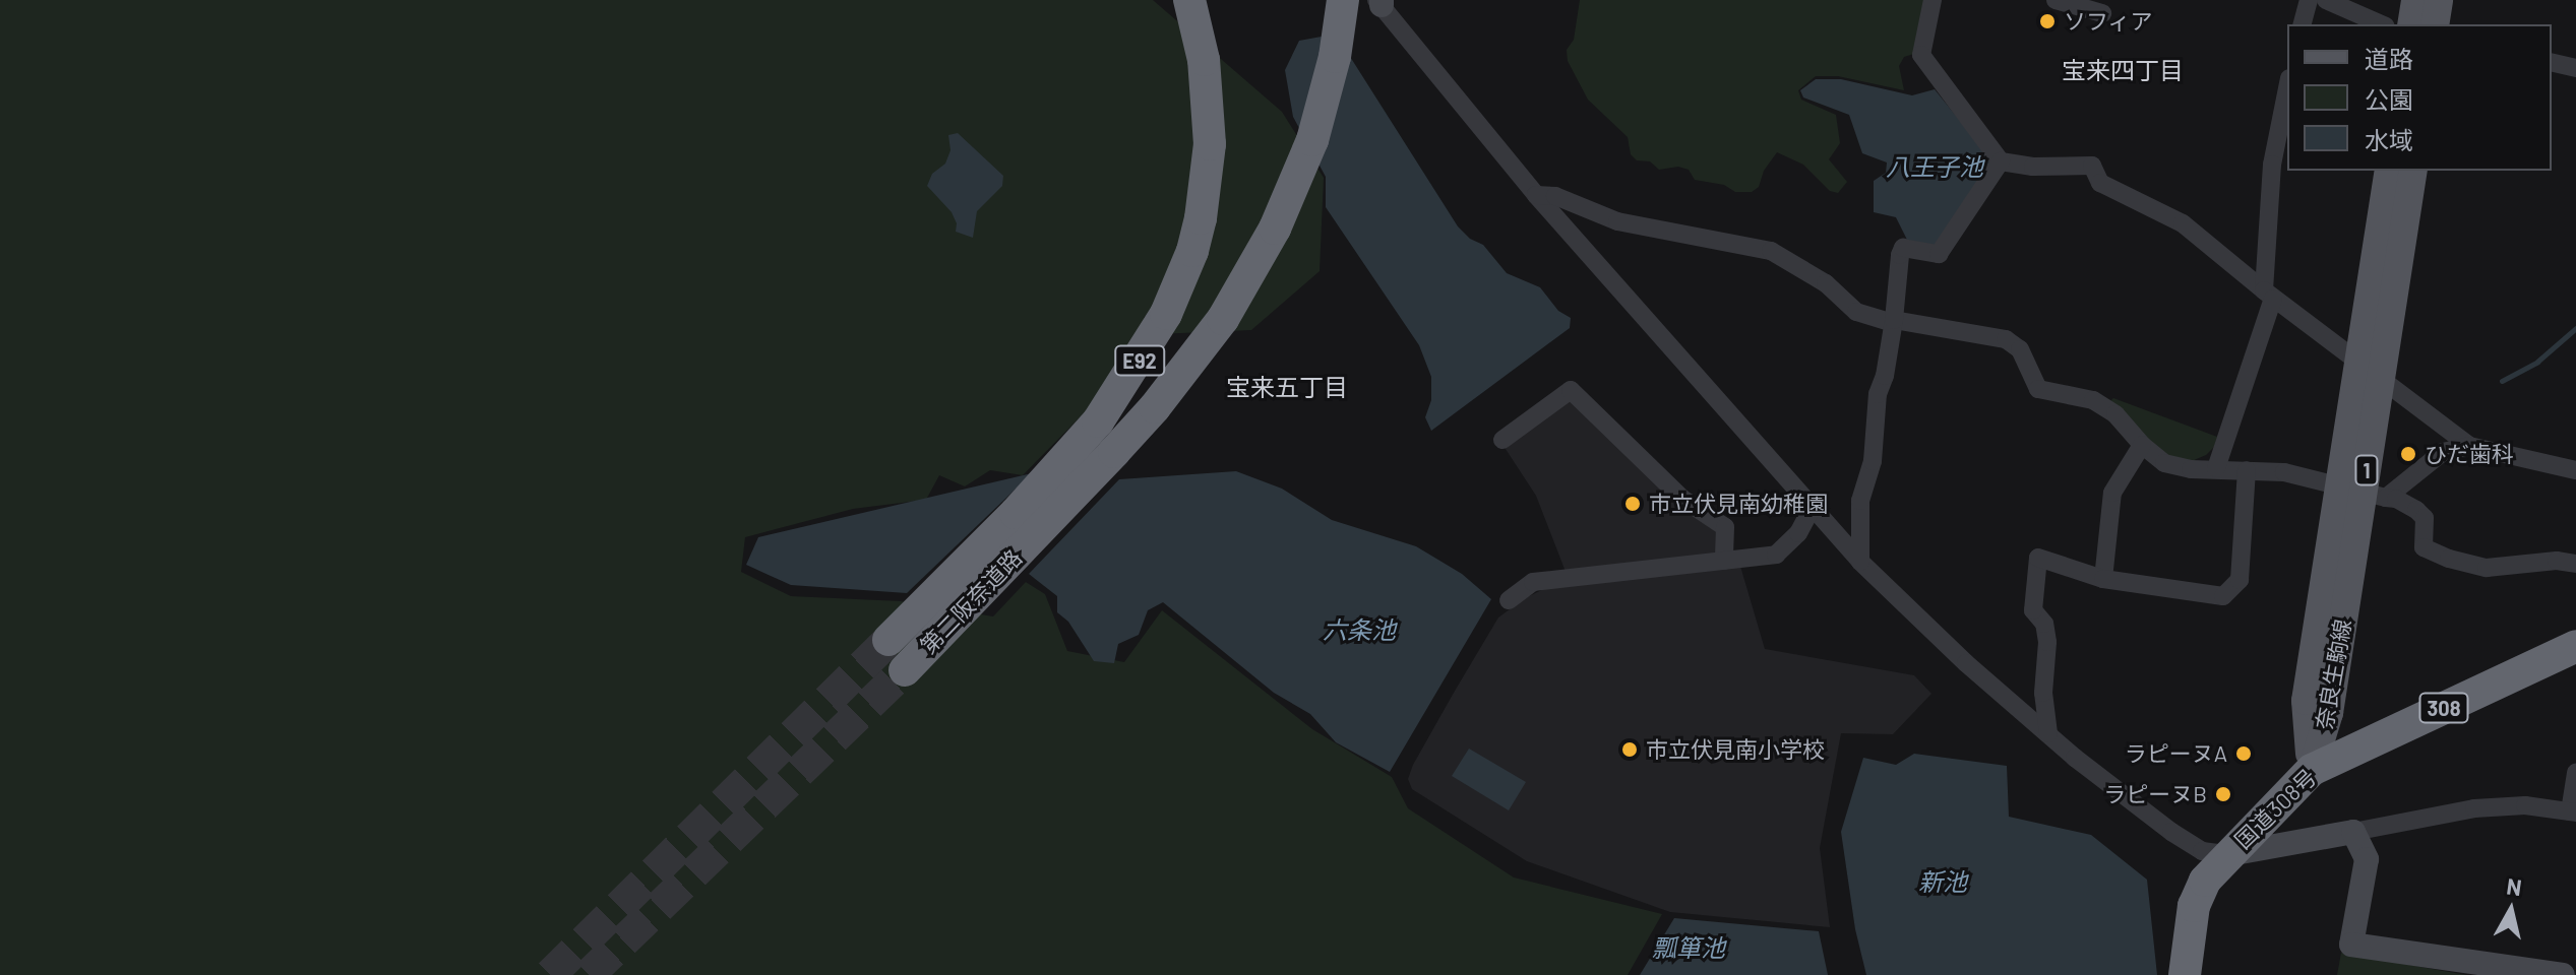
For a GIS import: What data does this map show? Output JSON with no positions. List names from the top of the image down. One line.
{"streets":{"highway":["E92","第二阪奈道路","308","国道308号"],"main road":["1","奈良生駒線"]},"crossings":[["奈良生駒線","国道308号"]],"districts":["宝来四丁目","宝来五丁目"],"water":["八王子池","六条池","新池","瓢箪池"],"places":["ソフィア","ひだ歯科","市立伏見南幼稚園","市立伏見南小学校","ラピーヌA","ラピーヌB"],"legend":["道路","公園","水域"],"north":"top"}
